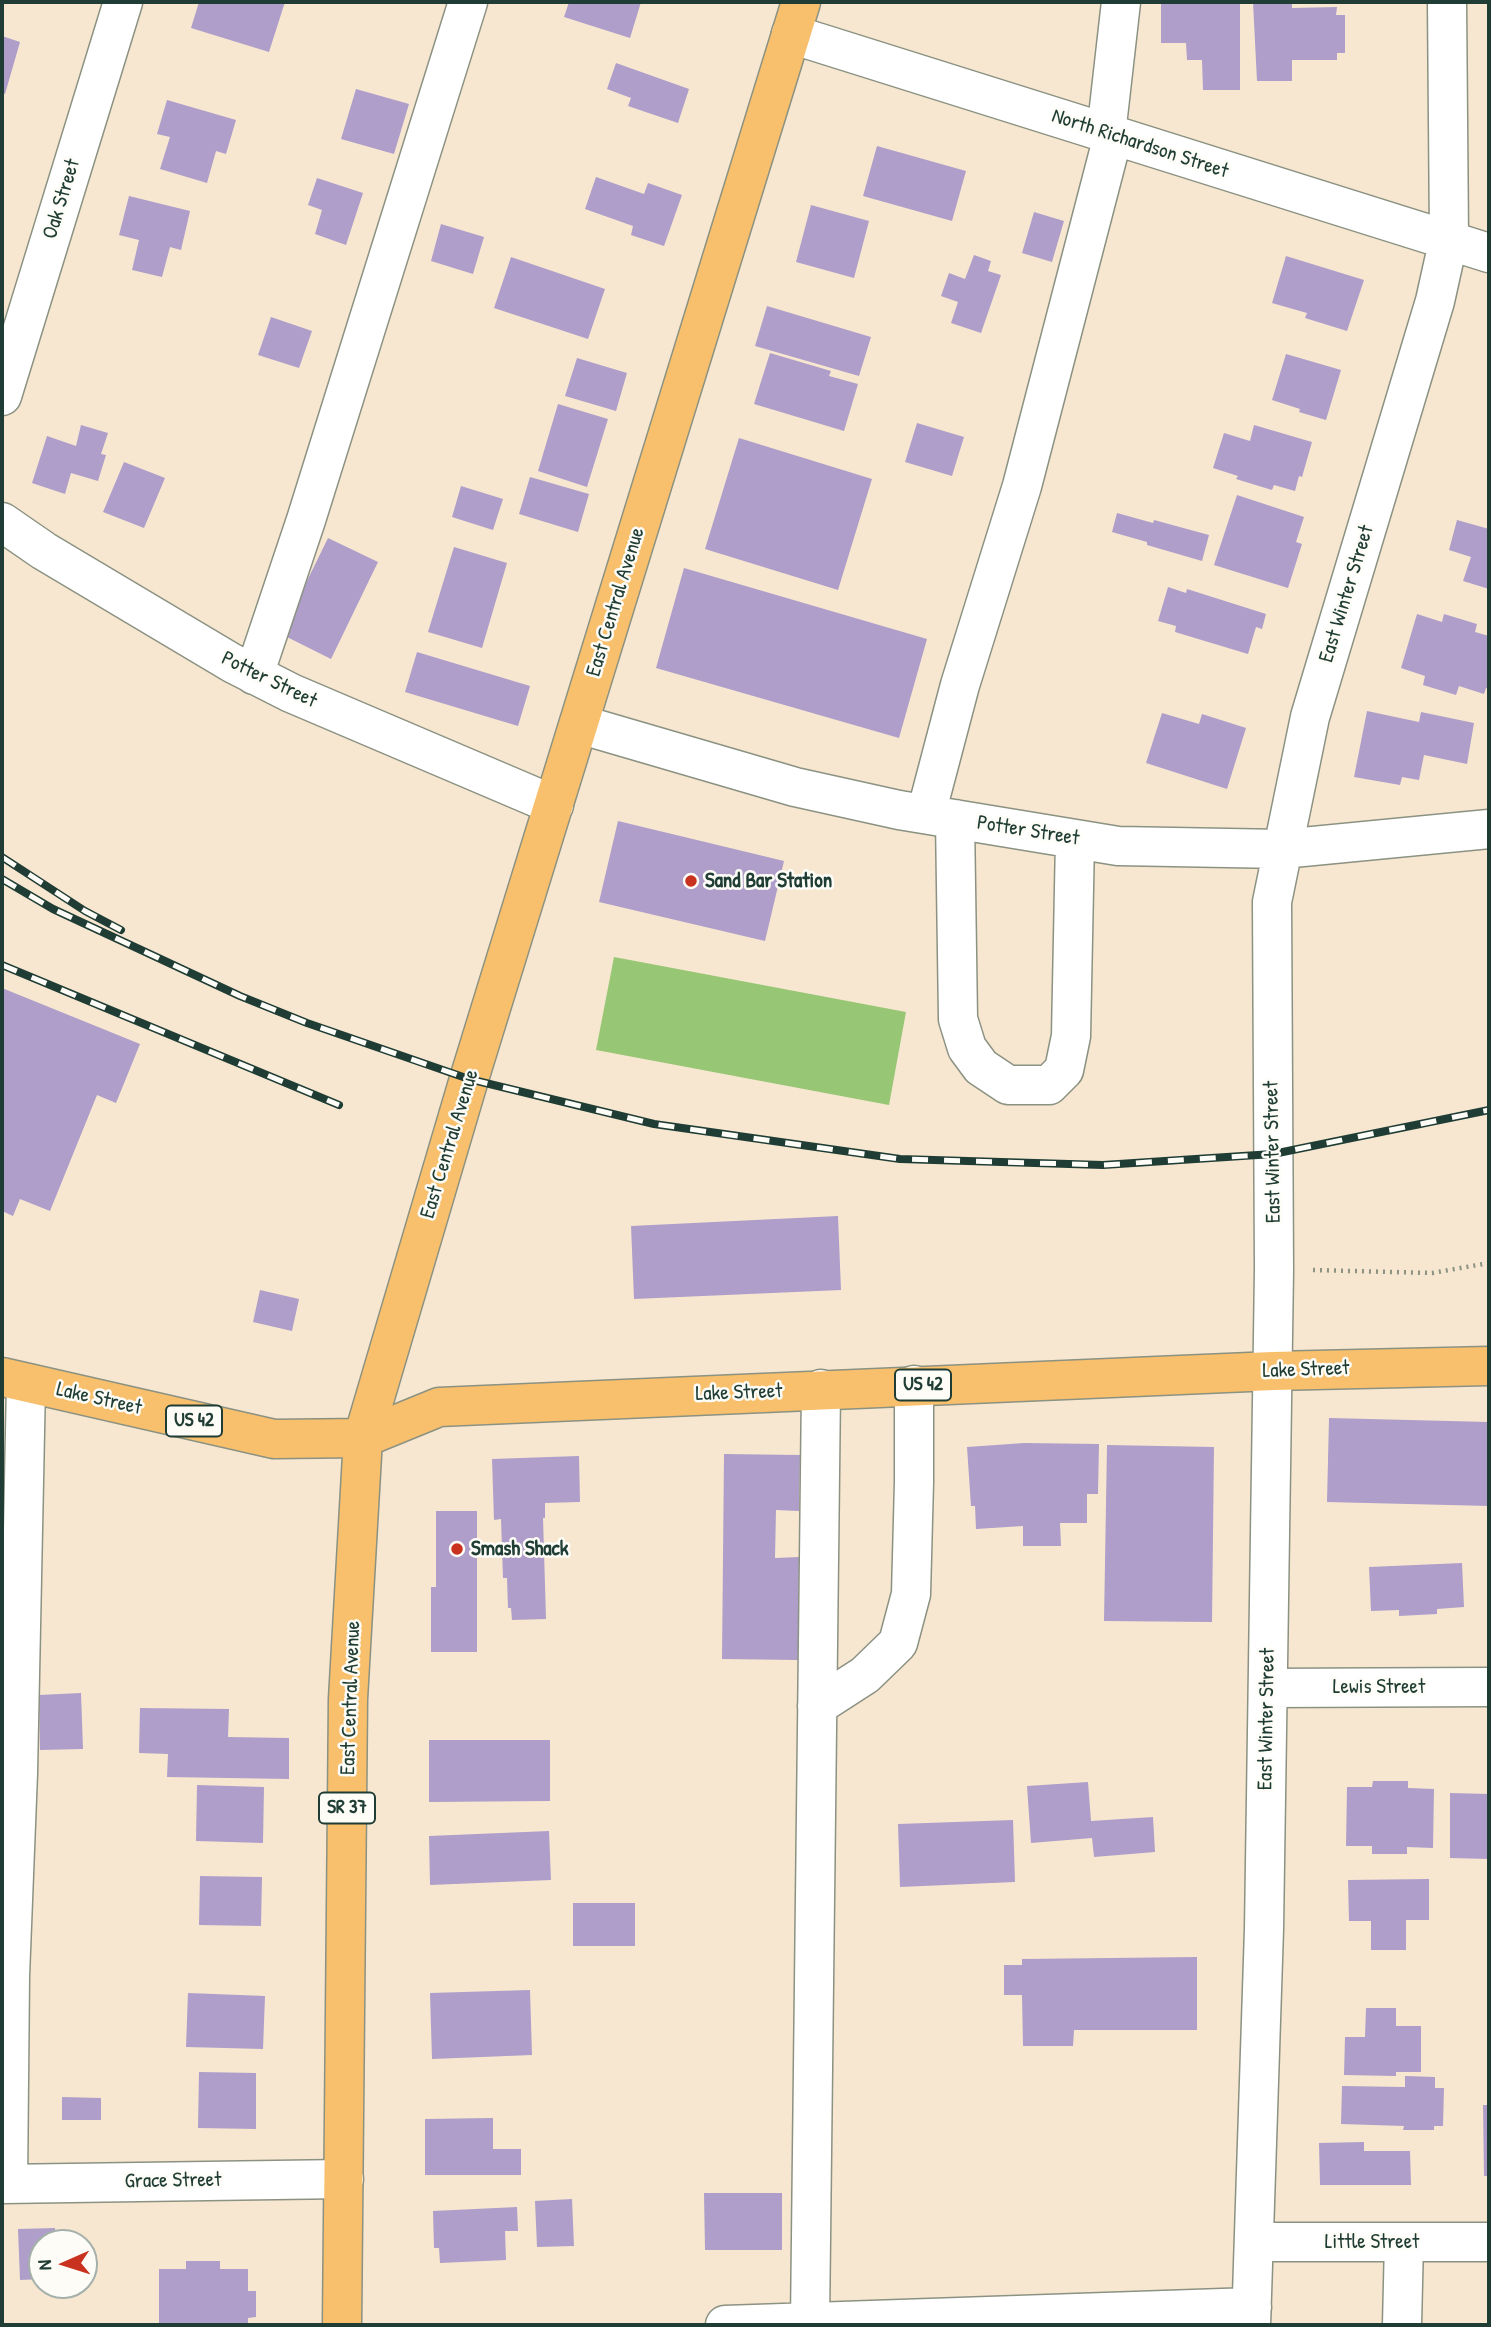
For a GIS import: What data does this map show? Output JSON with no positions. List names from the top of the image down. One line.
{"streets":{"main road":["East Central Avenue","Lake Street","US 42","SR 37"],"street":["North Richardson Street","Oak Street","East Winter Street","Potter Street","Lewis Street","Grace Street","Little Street"]},"crossings":[["North Richardson Street","East Winter Street"],["North Richardson Street","East Central Avenue"],["East Winter Street","Potter Street"],["East Winter Street","Lake Street"],["East Winter Street","Lewis Street"],["East Winter Street","Little Street"],["East Central Avenue","Potter Street"],["East Central Avenue","Lake Street"],["East Central Avenue","Grace Street"]],"places":["Sand Bar Station","Smash Shack"],"north":"left"}
